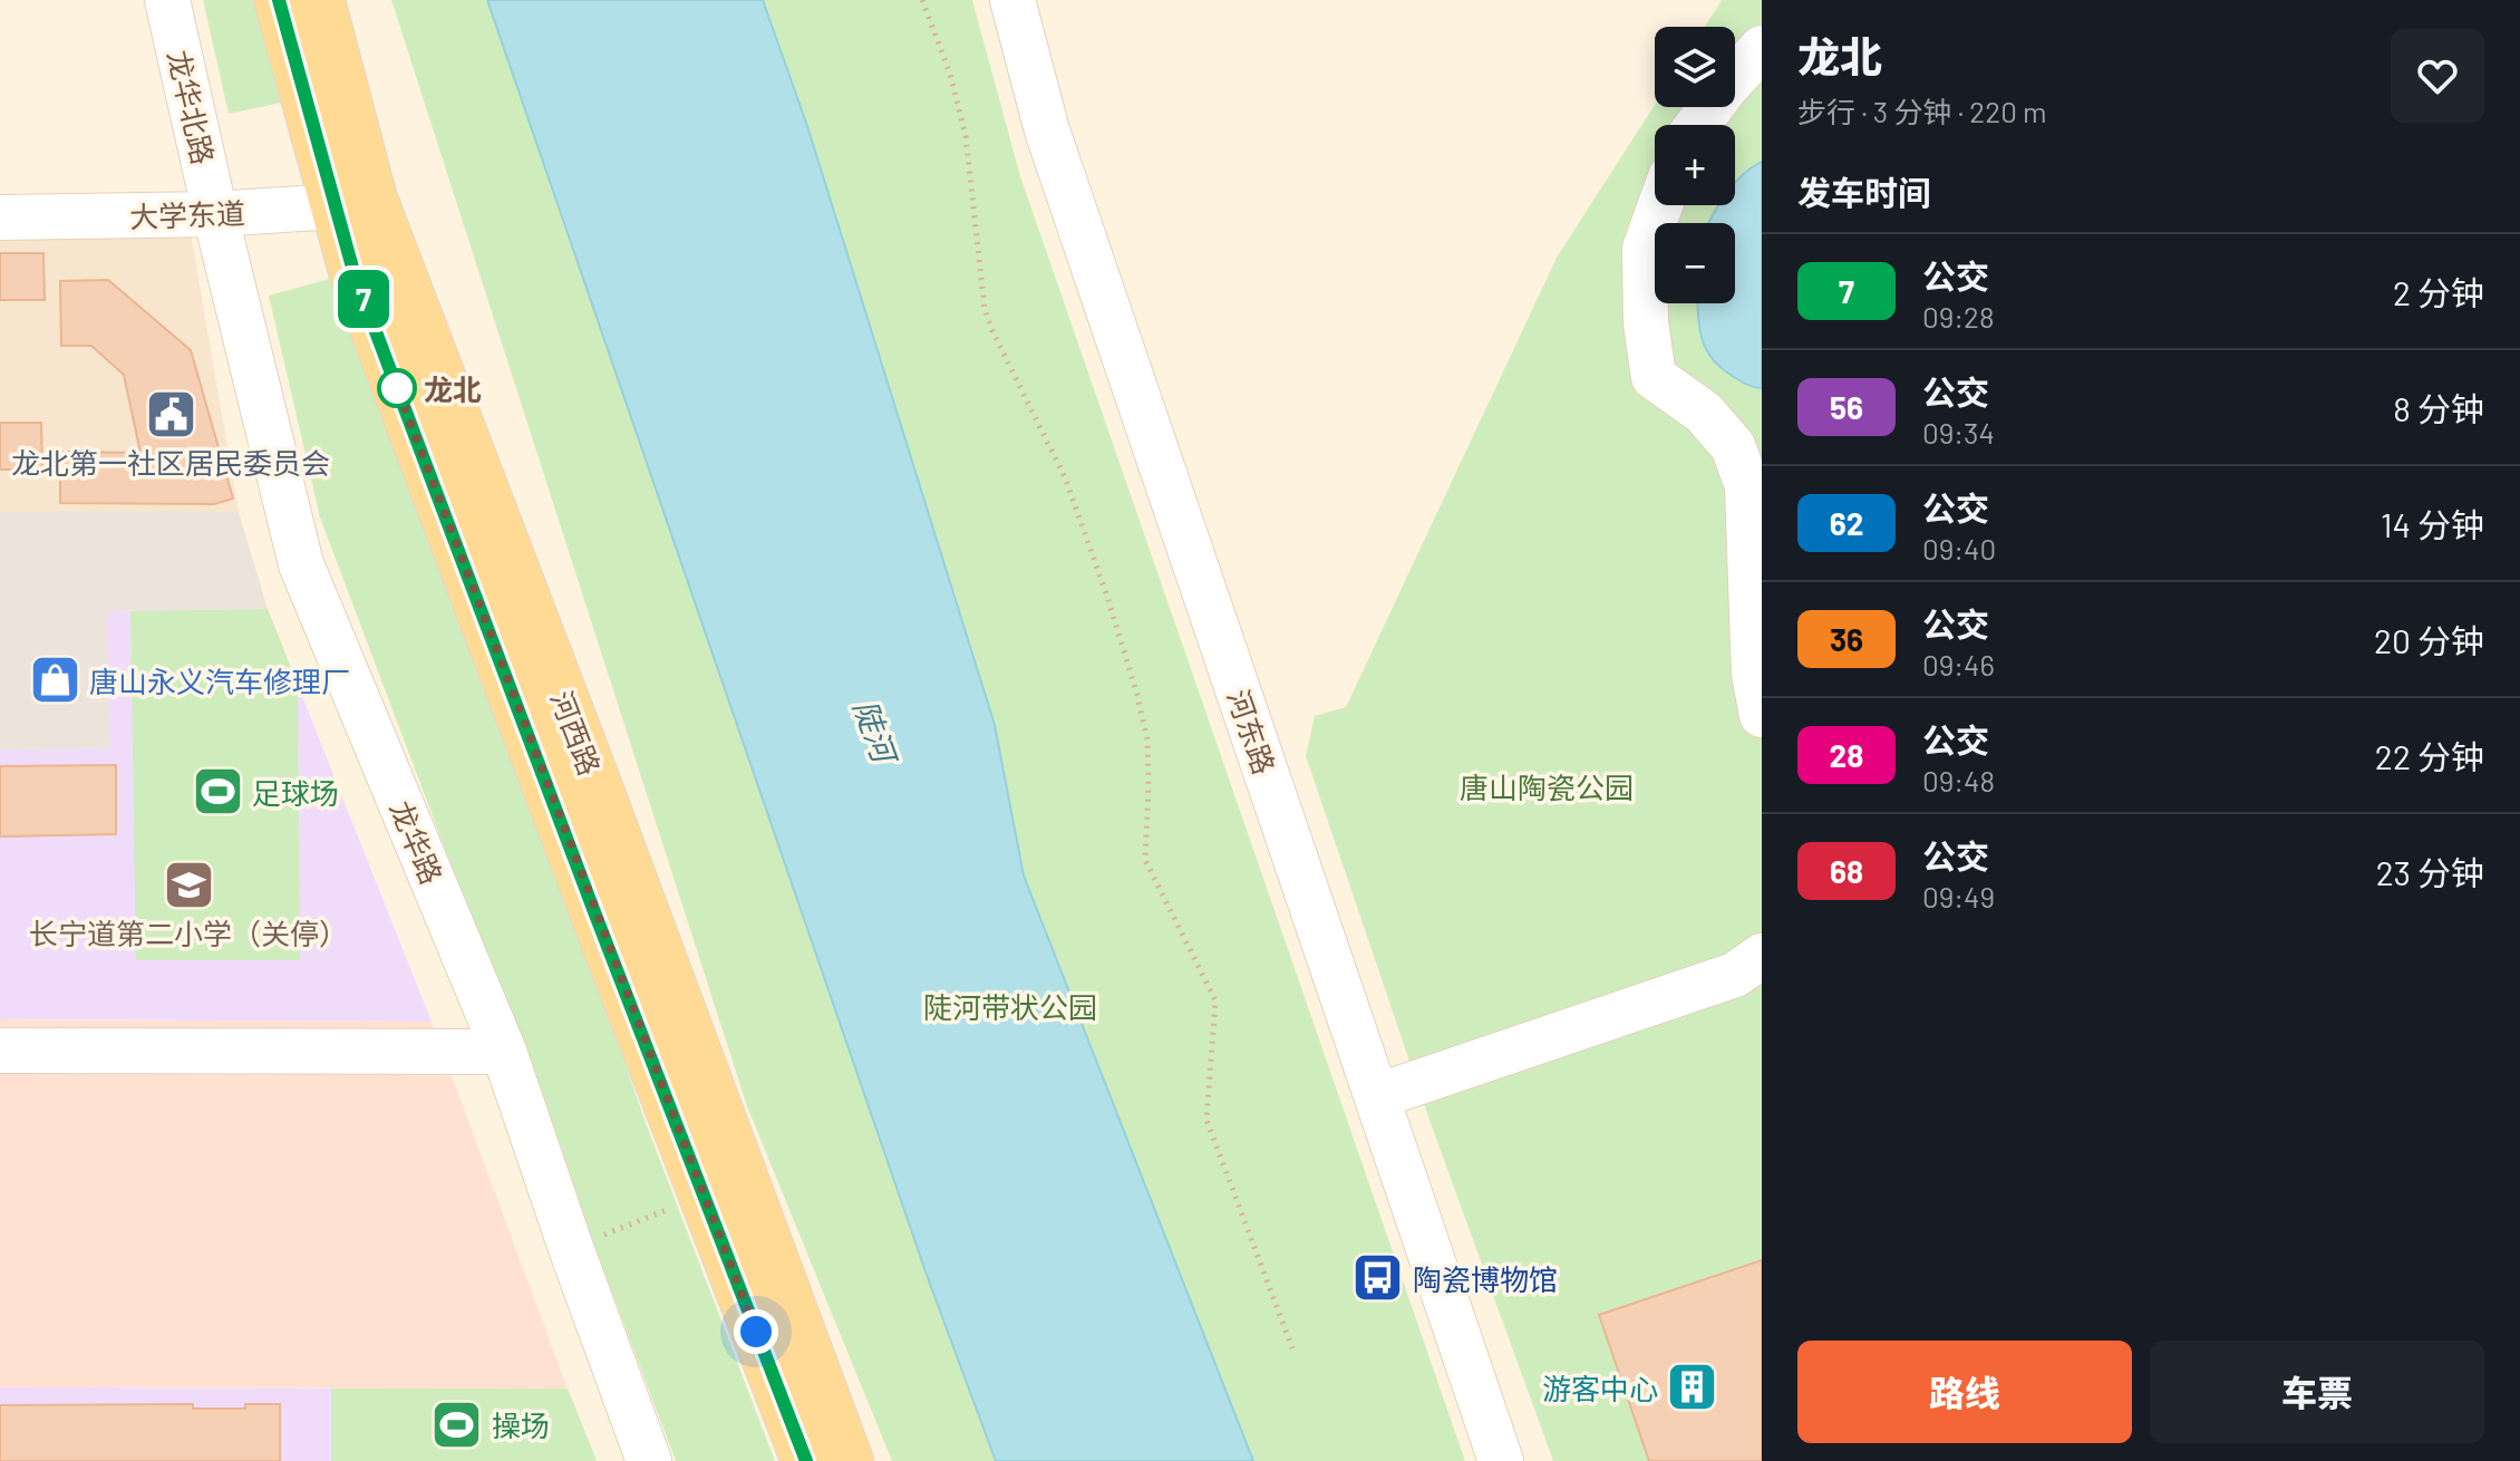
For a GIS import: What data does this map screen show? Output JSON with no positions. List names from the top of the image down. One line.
{"streets":{"main road":["河西路"],"street":["龙华北路","大学东道","河东路","龙华路"]},"crossings":[["龙华北路","大学东道"],["龙华北路","龙华路"],["大学东道","河西路"],["大学东道","龙华路"]],"water":["陡河"],"parks":["唐山陶瓷公园","陡河带状公园"],"places":{"other":["龙北"],"public building":["龙北第一社区居民委员会"],"shop":["唐山永义汽车修理厂"],"sports":["足球场","操场"],"school or university":["长宁道第二小学（关停）"],"bus stop":["陶瓷博物馆"],"building":["游客中心"]},"lines":["bus line 7"],"page":{"on_map":"7","heading":[["龙北","步行 · 3 分钟 · 220 m"],"发车时间"],"map_buttons":["+","−"],"list":[{"mark":"7","name":"公交","note":"09:28","value":"2 分钟"},{"mark":"56","name":"公交","note":"09:34","value":"8 分钟"},{"mark":"62","name":"公交","note":"09:40","value":"14 分钟"},{"mark":"36","name":"公交","note":"09:46","value":"20 分钟"},{"mark":"28","name":"公交","note":"09:48","value":"22 分钟"},{"mark":"68","name":"公交","note":"09:49","value":"23 分钟"}],"buttons":["路线","车票"]}}
